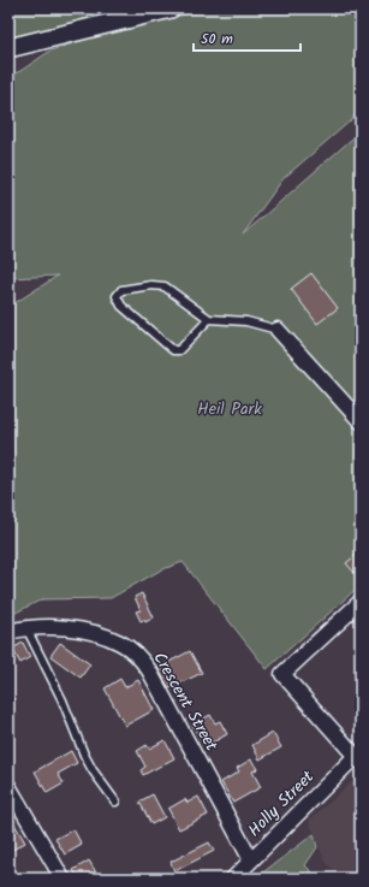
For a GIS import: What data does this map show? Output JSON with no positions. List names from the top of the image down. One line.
{"streets":{"street":["Crescent Street","Holly Street"]},"crossings":[["Crescent Street","Holly Street"]],"parks":["Heil Park"],"scale_bar":"50 m"}
